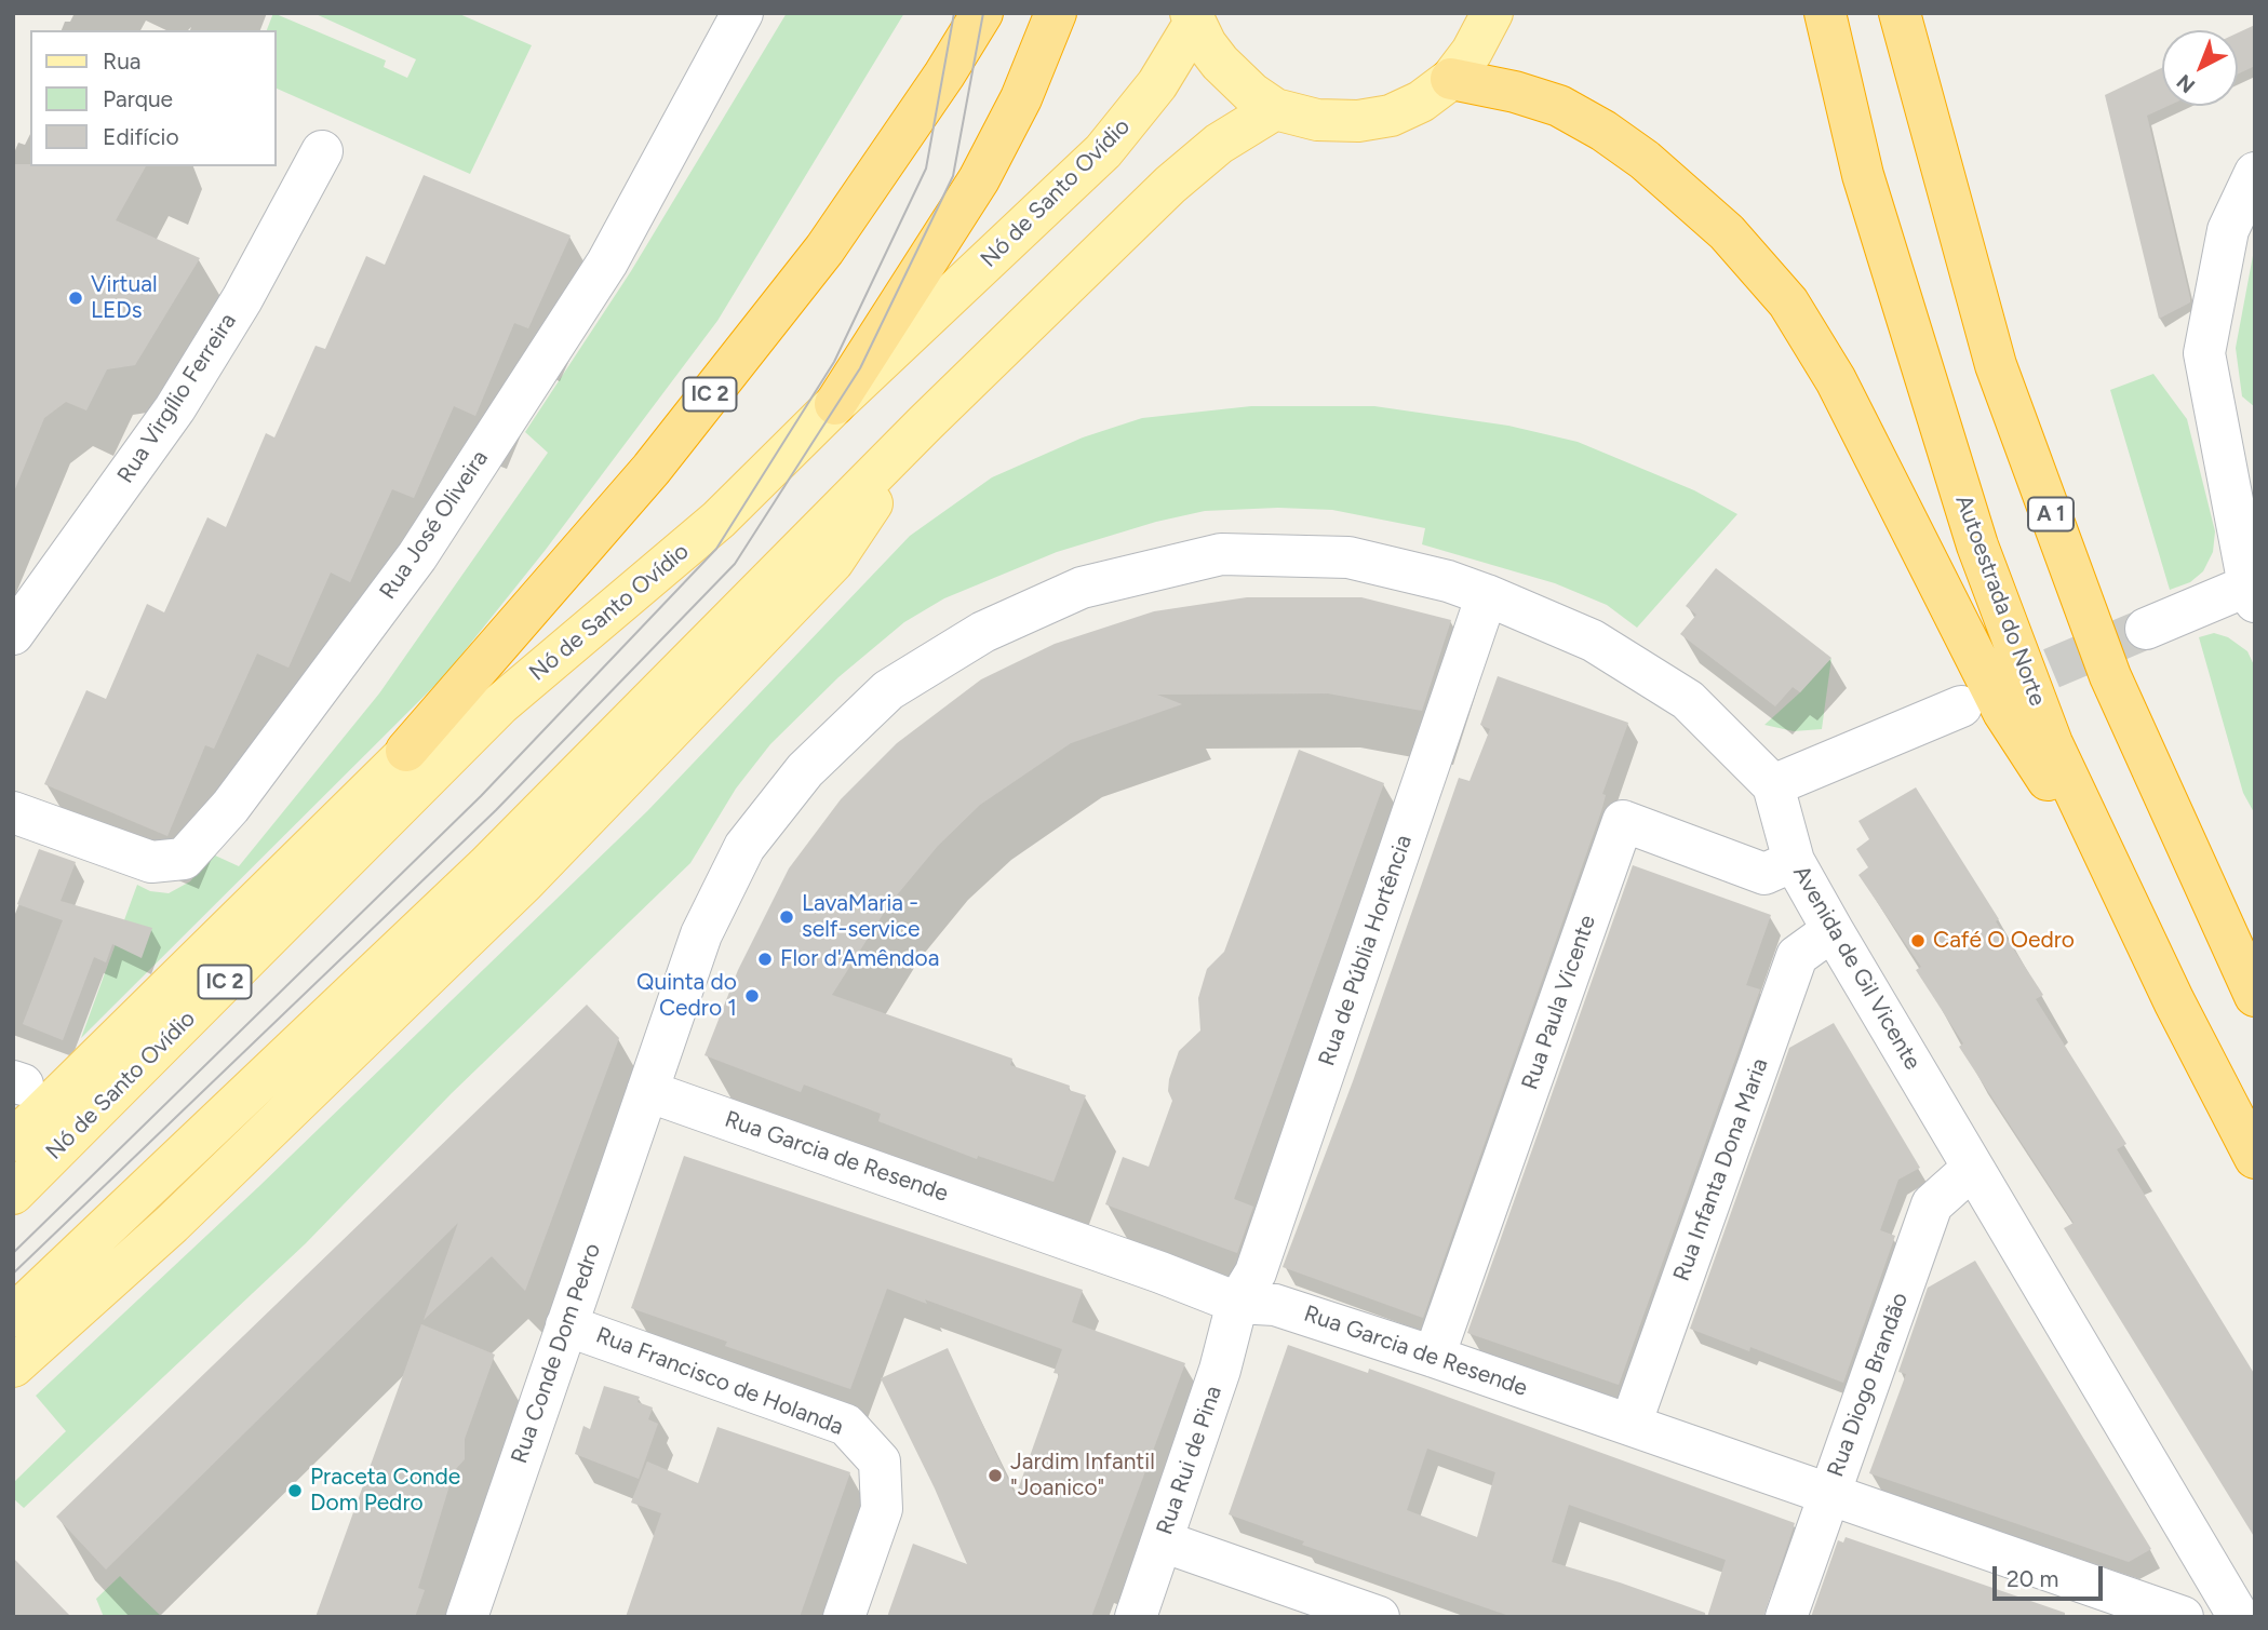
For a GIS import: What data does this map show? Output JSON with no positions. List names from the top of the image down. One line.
{"streets":{"highway":["IC 2","A 1","Autoestrada do Norte"],"main road":["Nó de Santo Ovídio"],"street":["Rua Virgílio Ferreira","Rua José Oliveira","Rua de Públia Hortência","Avenida de Gil Vicente","Rua Paula Vicente","Rua Garcia de Resende","Rua Infanta Dona Maria","Rua Conde Dom Pedro","Rua Francisco de Holanda","Rua Diogo Brandão","Rua Rui de Pina"]},"crossings":[["Nó de Santo Ovídio","IC 2"],["Rua de Públia Hortência","Avenida de Gil Vicente"],["Rua de Públia Hortência","Rua Garcia de Resende"],["Rua de Públia Hortência","Rua Rui de Pina"],["Avenida de Gil Vicente","Rua Paula Vicente"],["Avenida de Gil Vicente","Rua Garcia de Resende"],["Avenida de Gil Vicente","Rua Infanta Dona Maria"],["Avenida de Gil Vicente","Rua Conde Dom Pedro"],["Avenida de Gil Vicente","Rua Diogo Brandão"],["Rua Paula Vicente","Rua Garcia de Resende"],["Rua Garcia de Resende","Rua Infanta Dona Maria"],["Rua Garcia de Resende","Rua Conde Dom Pedro"],["Rua Garcia de Resende","Rua Diogo Brandão"],["Rua Garcia de Resende","Rua Rui de Pina"],["Rua Conde Dom Pedro","Rua Francisco de Holanda"]],"places":["Virtual LEDs","LavaMaria - self-service","Café O Oedro","Flor d'Amêndoa","Quinta do Cedro 1","Jardim Infantil \"Joanico\"","Praceta Conde Dom Pedro"],"legend":["Rua","Parque","Edifício"],"scale_bar":"20 m","north":"bottom left"}
